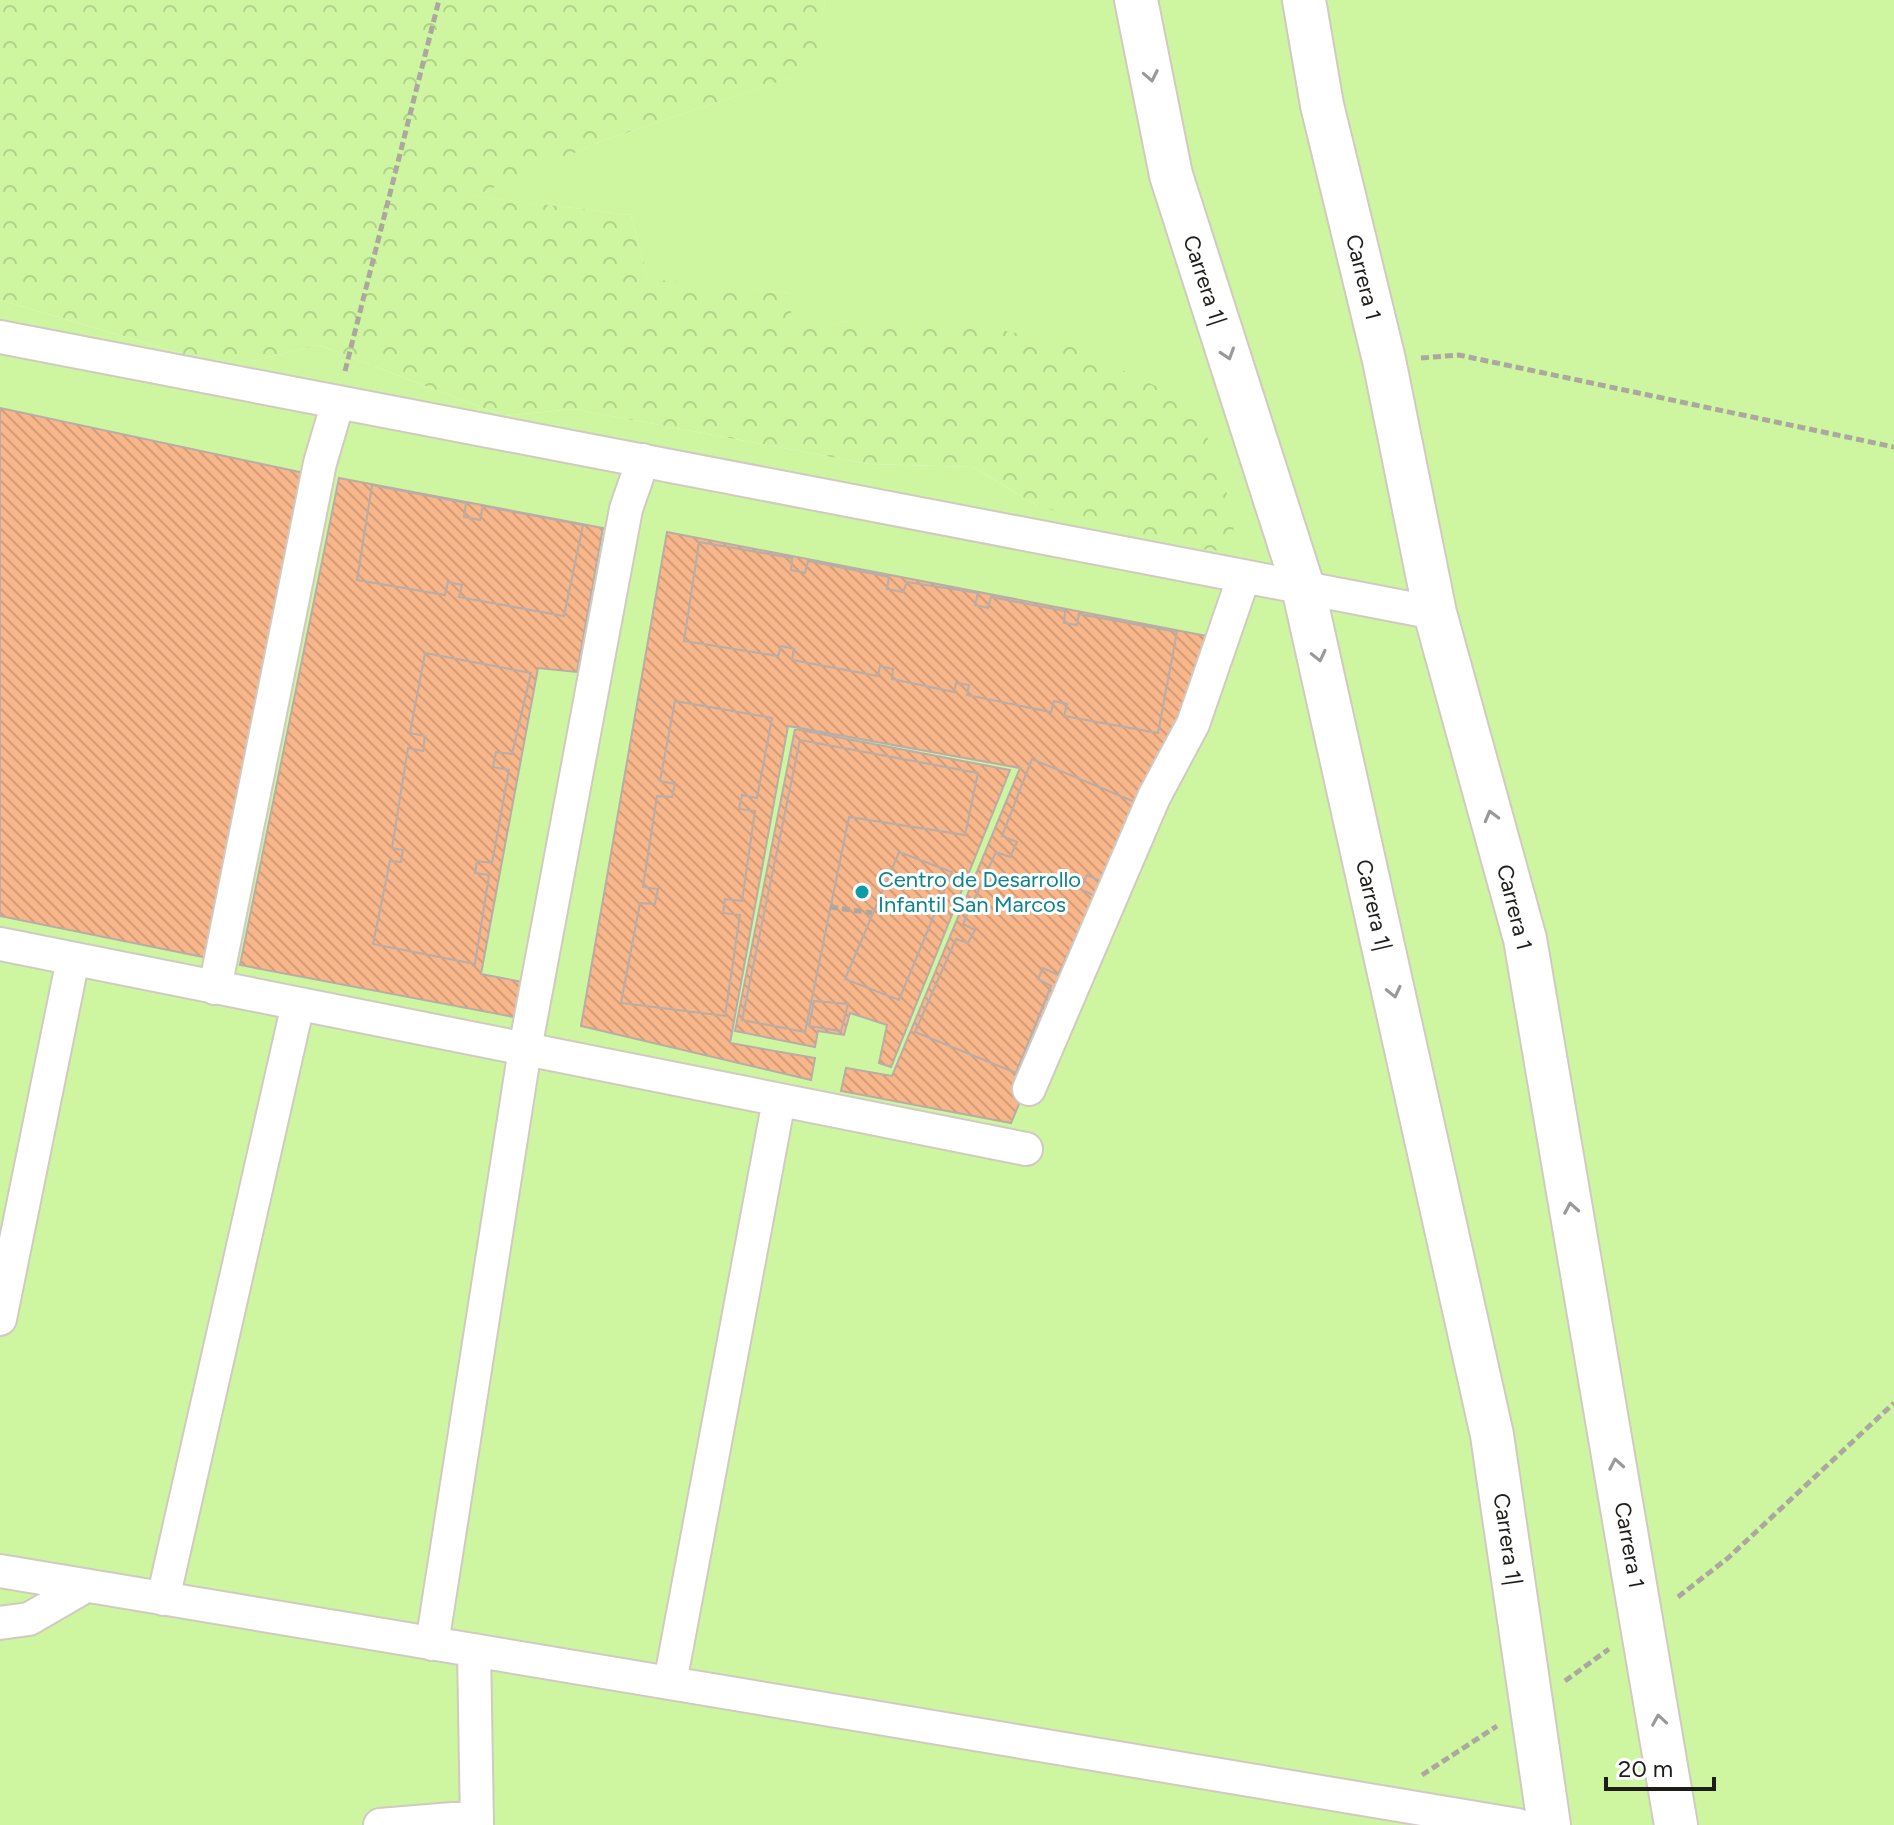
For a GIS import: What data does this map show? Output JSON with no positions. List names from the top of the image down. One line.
{"streets":{"street":["Carrera 1","Carrera 1|"]},"one_way":["Carrera 1","Carrera 1|"],"places":["Centro de Desarrollo Infantil San Marcos"],"scale_bar":"20 m"}
